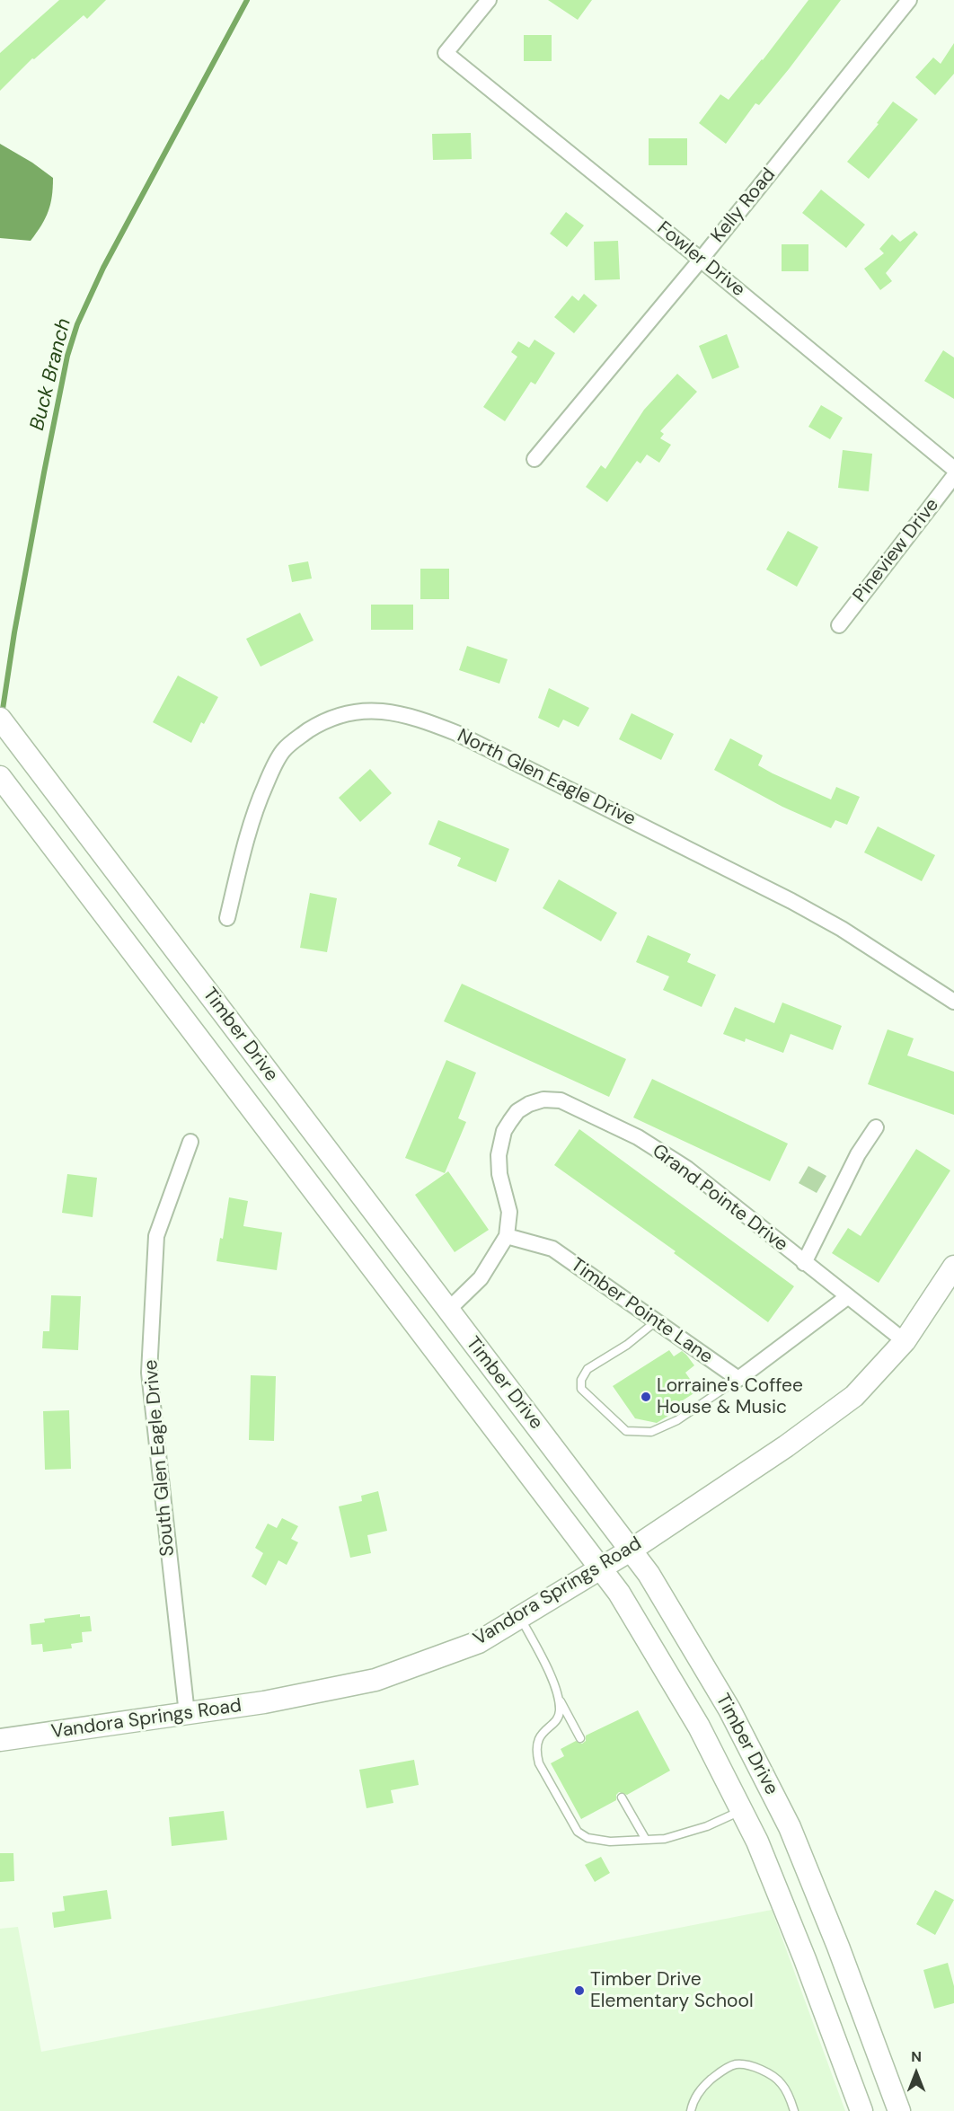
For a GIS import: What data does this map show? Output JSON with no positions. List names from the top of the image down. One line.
{"streets":{"main road":["Timber Drive","Vandora Springs Road"],"street":["Kelly Road","Fowler Drive","Pineview Drive","North Glen Eagle Drive","Grand Pointe Drive","Timber Pointe Lane","South Glen Eagle Drive"]},"crossings":[["Kelly Road","Fowler Drive"],["Timber Drive","Grand Pointe Drive"],["Timber Drive","Vandora Springs Road"],["Grand Pointe Drive","Timber Pointe Lane"],["Grand Pointe Drive","Vandora Springs Road"],["South Glen Eagle Drive","Vandora Springs Road"]],"water":["Buck Branch"],"places":["Lorraine's Coffee House & Music","Timber Drive Elementary School"],"north":"top"}
